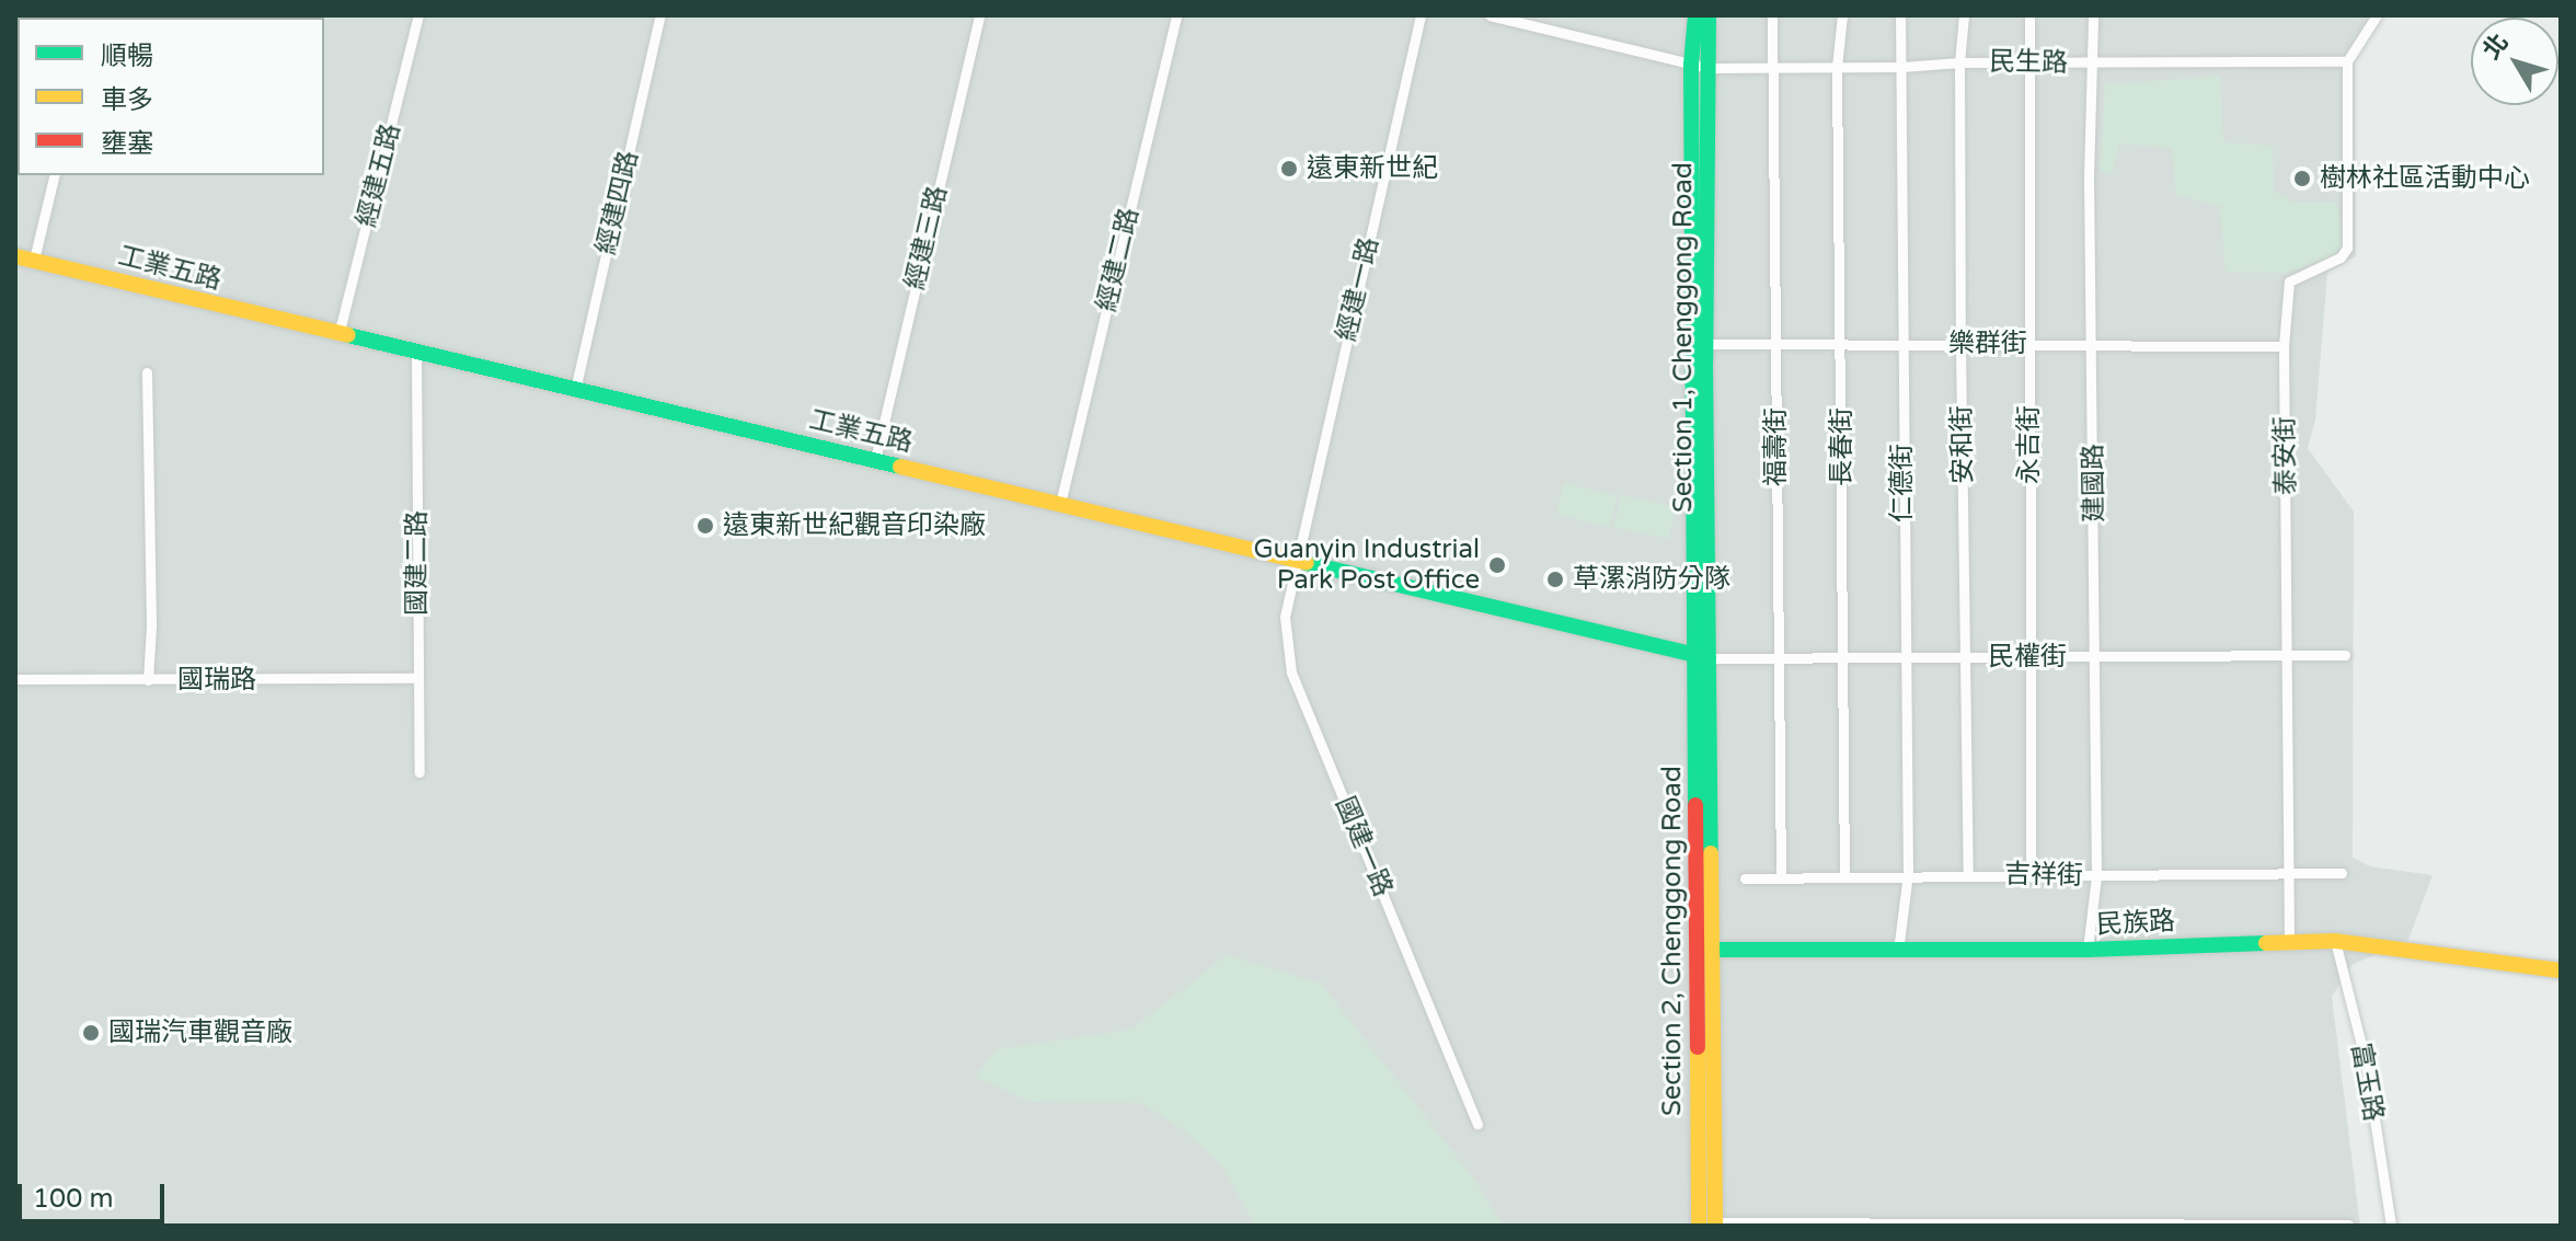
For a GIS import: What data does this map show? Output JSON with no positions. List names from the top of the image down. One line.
{"streets":{"street":["民生路","經建五路","經建四路","經建三路","經建二路","工業五路","經建一路","Section 1, Chenggong Road","樂群街","安和街","永吉街","福壽街","長春街","泰安街","仁德街","建國路","國建二路","民權街","國瑞路","國建一路","吉祥街","民族路","Section 2, Chenggong Road","富玉路"]},"crossings":[["民生路","Section 1, Chenggong Road"],["民生路","安和街"],["民生路","永吉街"],["民生路","福壽街"],["民生路","長春街"],["民生路","泰安街"],["民生路","仁德街"],["民生路","建國路"],["經建五路","工業五路"],["經建四路","工業五路"],["經建三路","工業五路"],["經建二路","工業五路"],["工業五路","經建一路"],["工業五路","Section 1, Chenggong Road"],["工業五路","國建二路"],["工業五路","民權街"],["工業五路","國建一路"],["工業五路","Section 2, Chenggong Road"],["經建一路","國建一路"],["Section 1, Chenggong Road","樂群街"],["Section 1, Chenggong Road","民權街"],["Section 1, Chenggong Road","Section 2, Chenggong Road"],["樂群街","安和街"],["樂群街","永吉街"],["樂群街","福壽街"],["樂群街","長春街"],["樂群街","泰安街"],["樂群街","仁德街"],["樂群街","建國路"],["安和街","民權街"],["安和街","吉祥街"],["永吉街","民權街"],["永吉街","吉祥街"],["福壽街","民權街"],["福壽街","吉祥街"],["長春街","民權街"],["長春街","吉祥街"],["泰安街","民權街"],["泰安街","吉祥街"],["泰安街","民族路"],["仁德街","民權街"],["仁德街","吉祥街"],["仁德街","民族路"],["建國路","民權街"],["建國路","吉祥街"],["建國路","民族路"],["國建二路","國瑞路"],["民權街","Section 2, Chenggong Road"],["民族路","Section 2, Chenggong Road"],["民族路","富玉路"]],"places":["遠東新世紀","樹林社區活動中心","遠東新世紀觀音印染廠","Guanyin Industrial Park Post Office","草漯消防分隊","國瑞汽車觀音廠"],"legend":["順暢","車多","壅塞"],"scale_bar":"100 m","north":"top left"}
